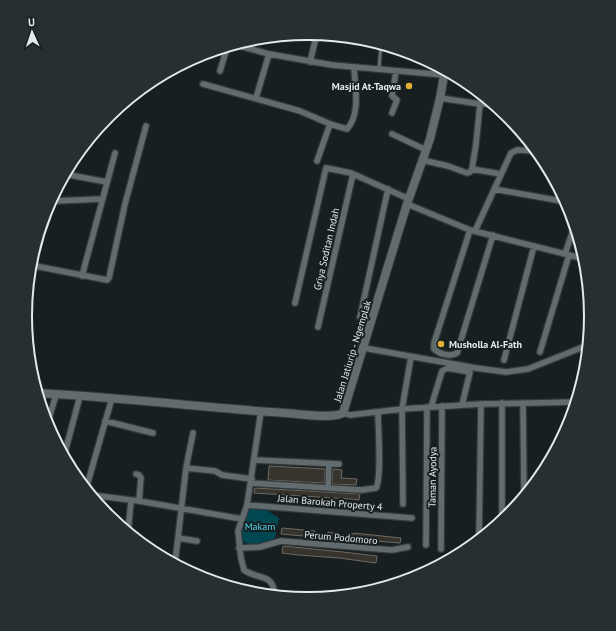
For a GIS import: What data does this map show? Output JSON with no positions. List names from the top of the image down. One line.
{"streets":{"street":["Griya Soditan Indah","Jalan Jatiurip - Ngemplak","Taman Ayodya","Jalan Barokah Property 4","Perum Podomoro"]},"parks":["Makam"],"places":["Masjid At-Taqwa","Musholla Al-Fath"],"north":"top"}
